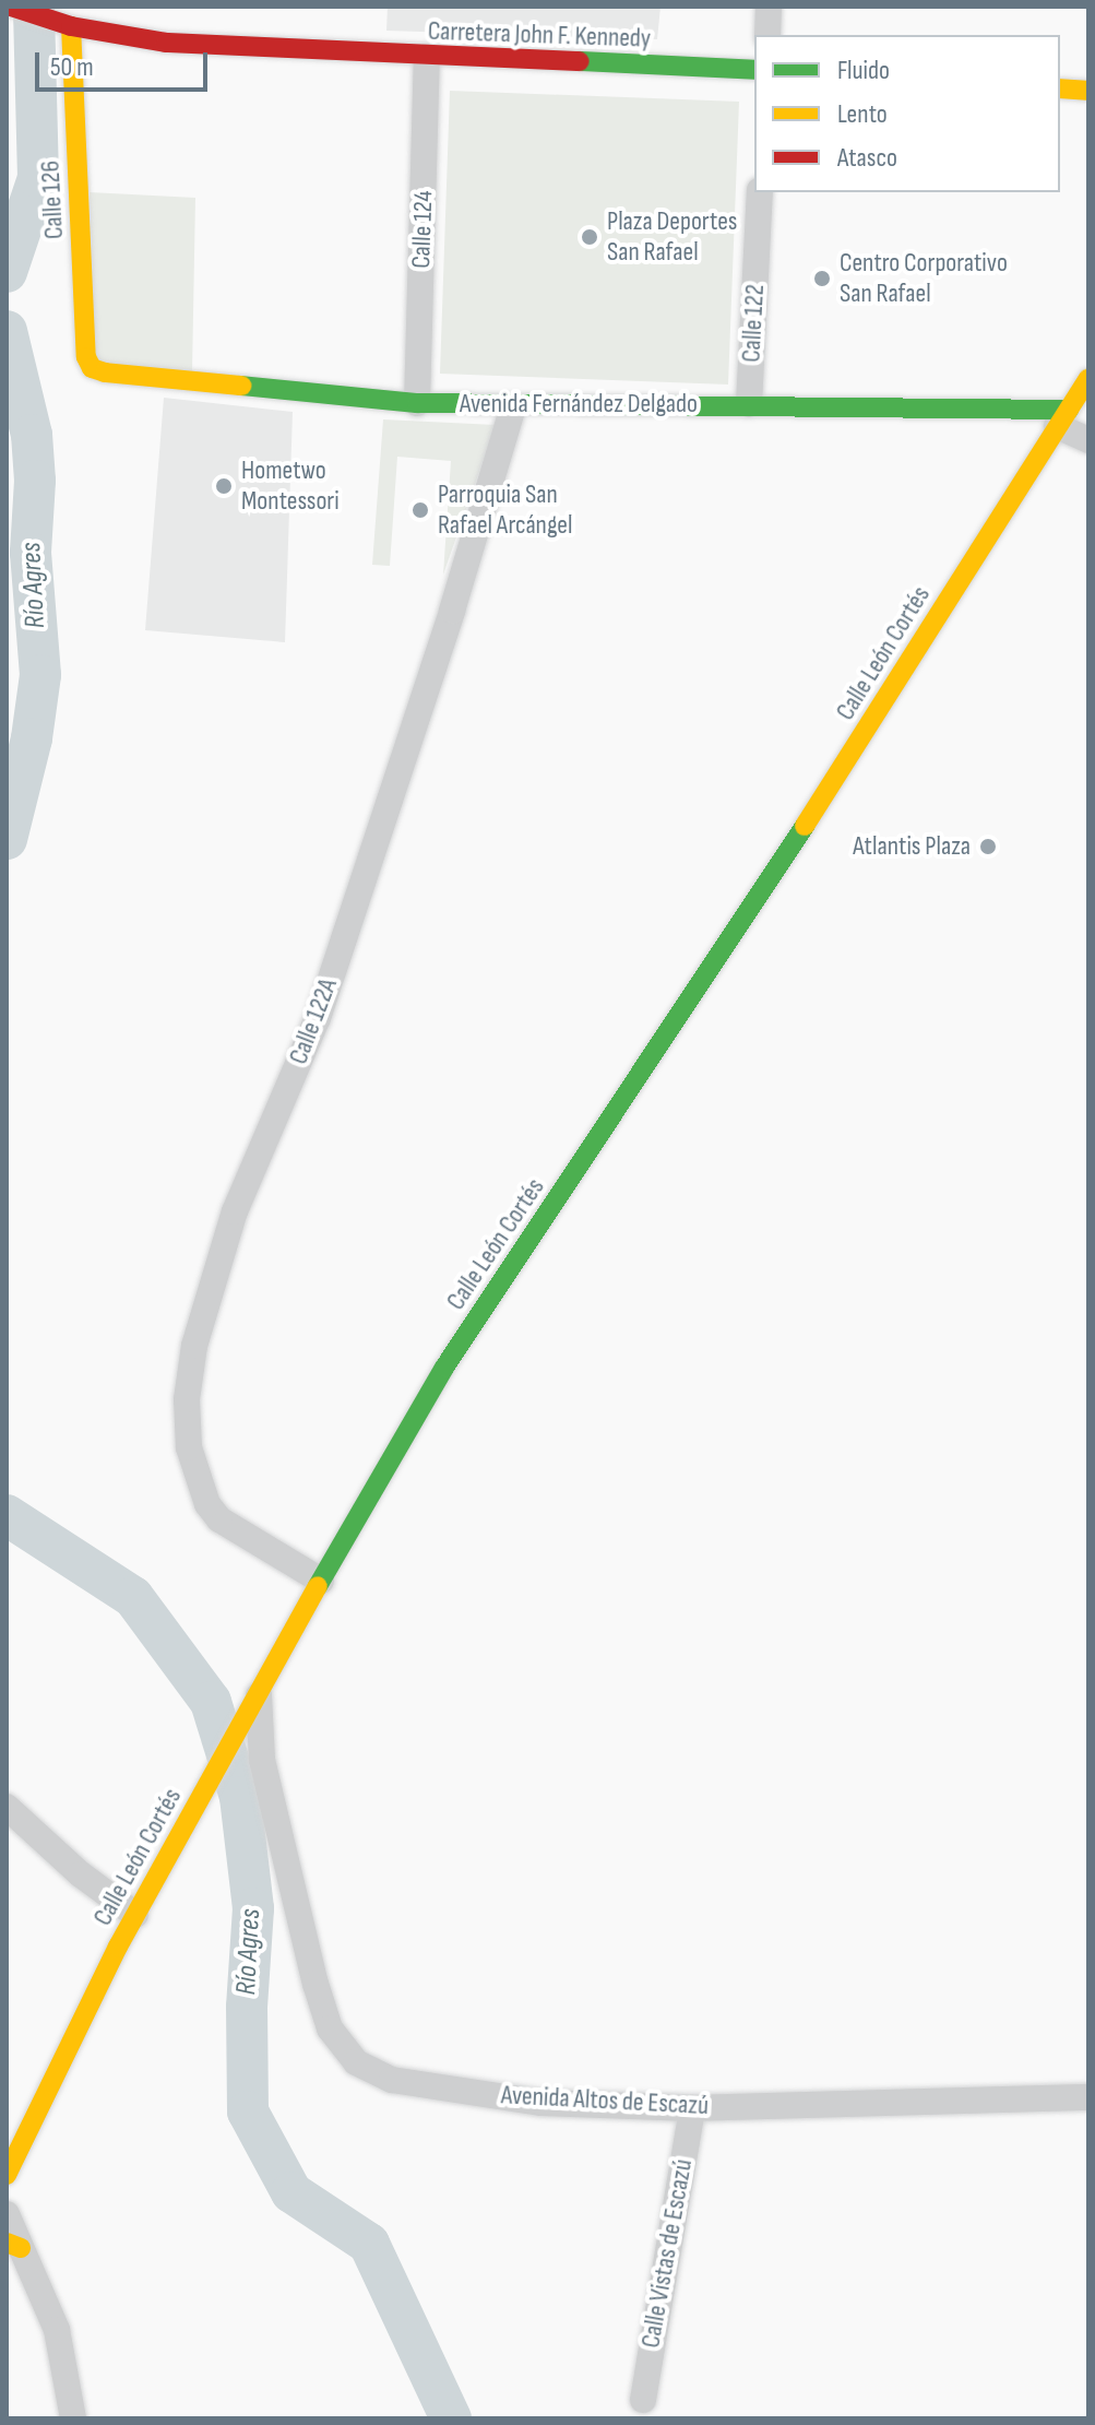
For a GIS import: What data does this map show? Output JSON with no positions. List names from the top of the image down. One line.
{"streets":{"main road":["Carretera John F. Kennedy","Calle 126","Avenida Fernández Delgado","Calle León Cortés"],"street":["Calle 124","Calle 122","Calle 122A","Avenida Altos de Escazú","Calle Vistas de Escazú"]},"crossings":[["Carretera John F. Kennedy","Calle 126"],["Carretera John F. Kennedy","Calle 124"],["Calle 126","Avenida Fernández Delgado"],["Calle 124","Avenida Fernández Delgado"],["Calle 122","Avenida Fernández Delgado"],["Avenida Fernández Delgado","Calle León Cortés"],["Avenida Fernández Delgado","Calle 122A"],["Calle León Cortés","Calle 122A"],["Calle León Cortés","Avenida Altos de Escazú"],["Avenida Altos de Escazú","Calle Vistas de Escazú"]],"water":["Río Agres"],"places":["Plaza Deportes San Rafael","Centro Corporativo San Rafael","Hometwo Montessori","Parroquia San Rafael Arcángel","Atlantis Plaza"],"legend":["Fluido","Lento","Atasco"],"scale_bar":"50 m"}
